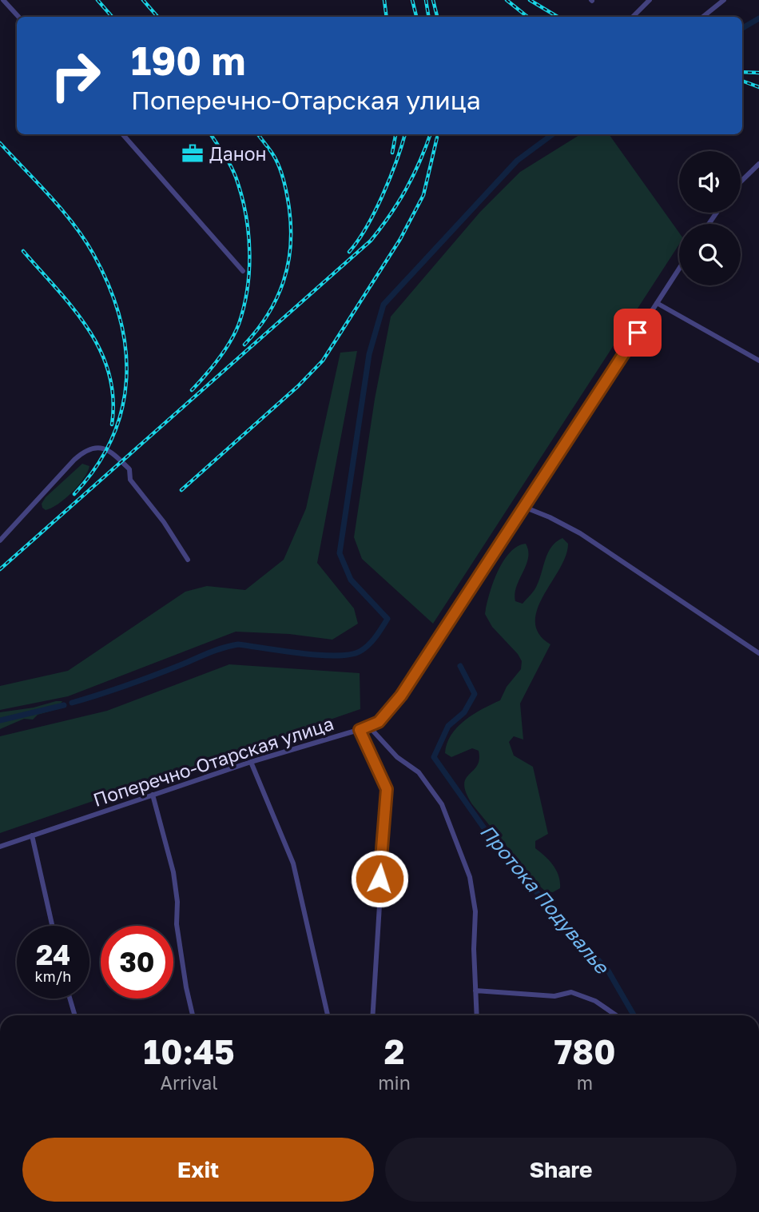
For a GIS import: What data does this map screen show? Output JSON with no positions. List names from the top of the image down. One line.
{"streets":{"street":["Поперечно-Отарская улица"]},"water":["Протока Подувалье"],"places":{"office":["Данон"]},"page":{"turn":["190 m","Поперечно-Отарская улица"],"speed":"24 km/h","limit":"30","eta":["10:45","Arrival","2","min","780","m"],"buttons":["Exit","Share"]}}
